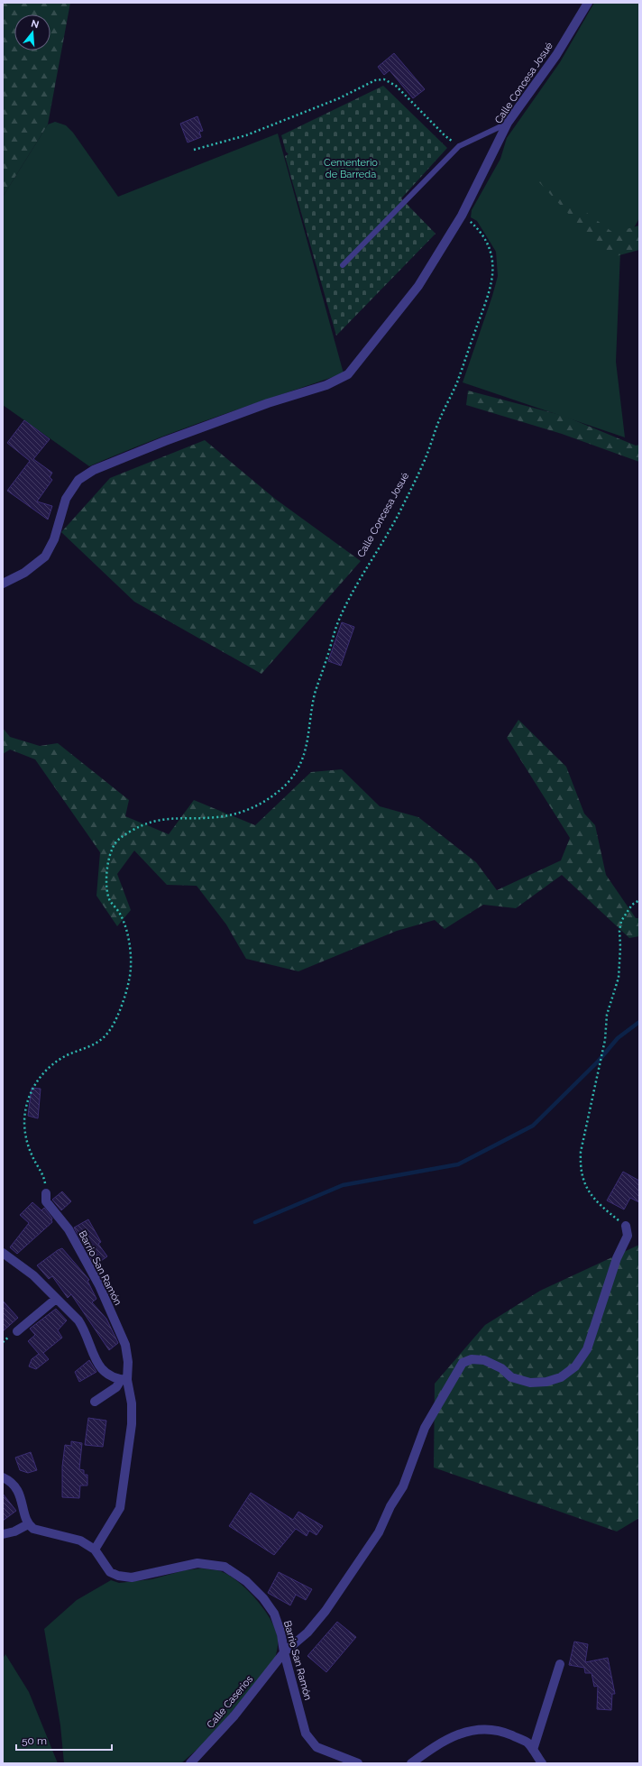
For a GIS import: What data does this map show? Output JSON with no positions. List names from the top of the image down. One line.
{"streets":{"street":["Calle Concesa Josué","Barrio San Ramón","Calle Caserios"]},"crossings":[["Calle Concesa Josué","Barrio San Ramón"],["Barrio San Ramón","Calle Caserios"]],"parks":["Cementerio de Barreda"],"scale_bar":"50 m","north":"top"}
